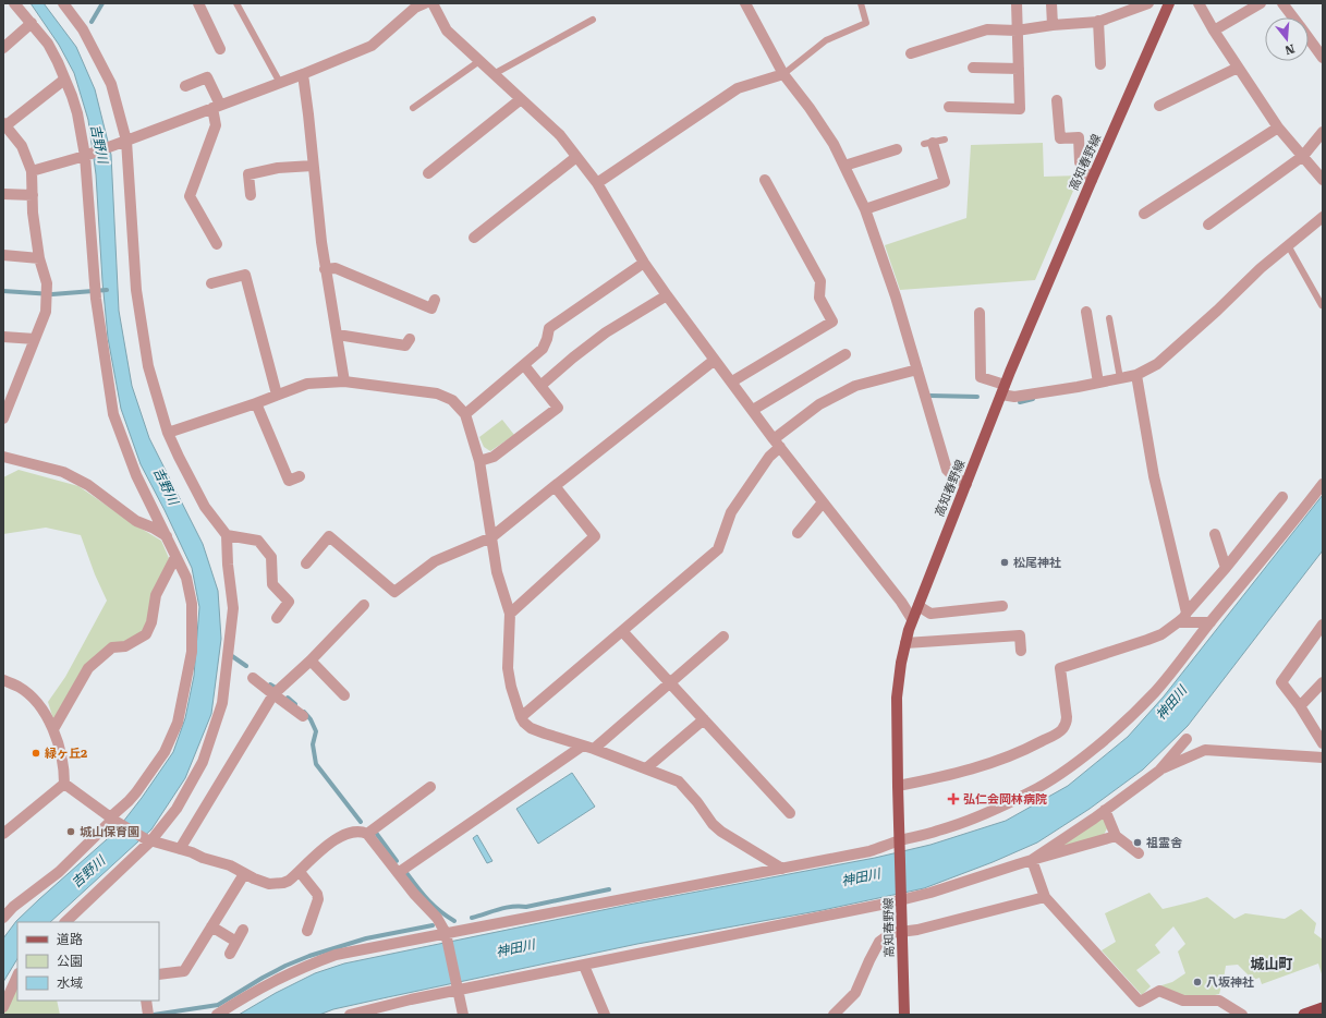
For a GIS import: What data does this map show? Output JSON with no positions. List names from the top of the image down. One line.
{"streets":{"main road":["高知春野線"]},"districts":["城山町"],"water":["吉野川","神田川"],"places":{"other":["松尾神社","緑ヶ丘2","城山保育園","祖霊舎","八坂神社"],"health":["弘仁会岡林病院"]},"legend":["道路","公園","水域"],"north":"bottom"}
